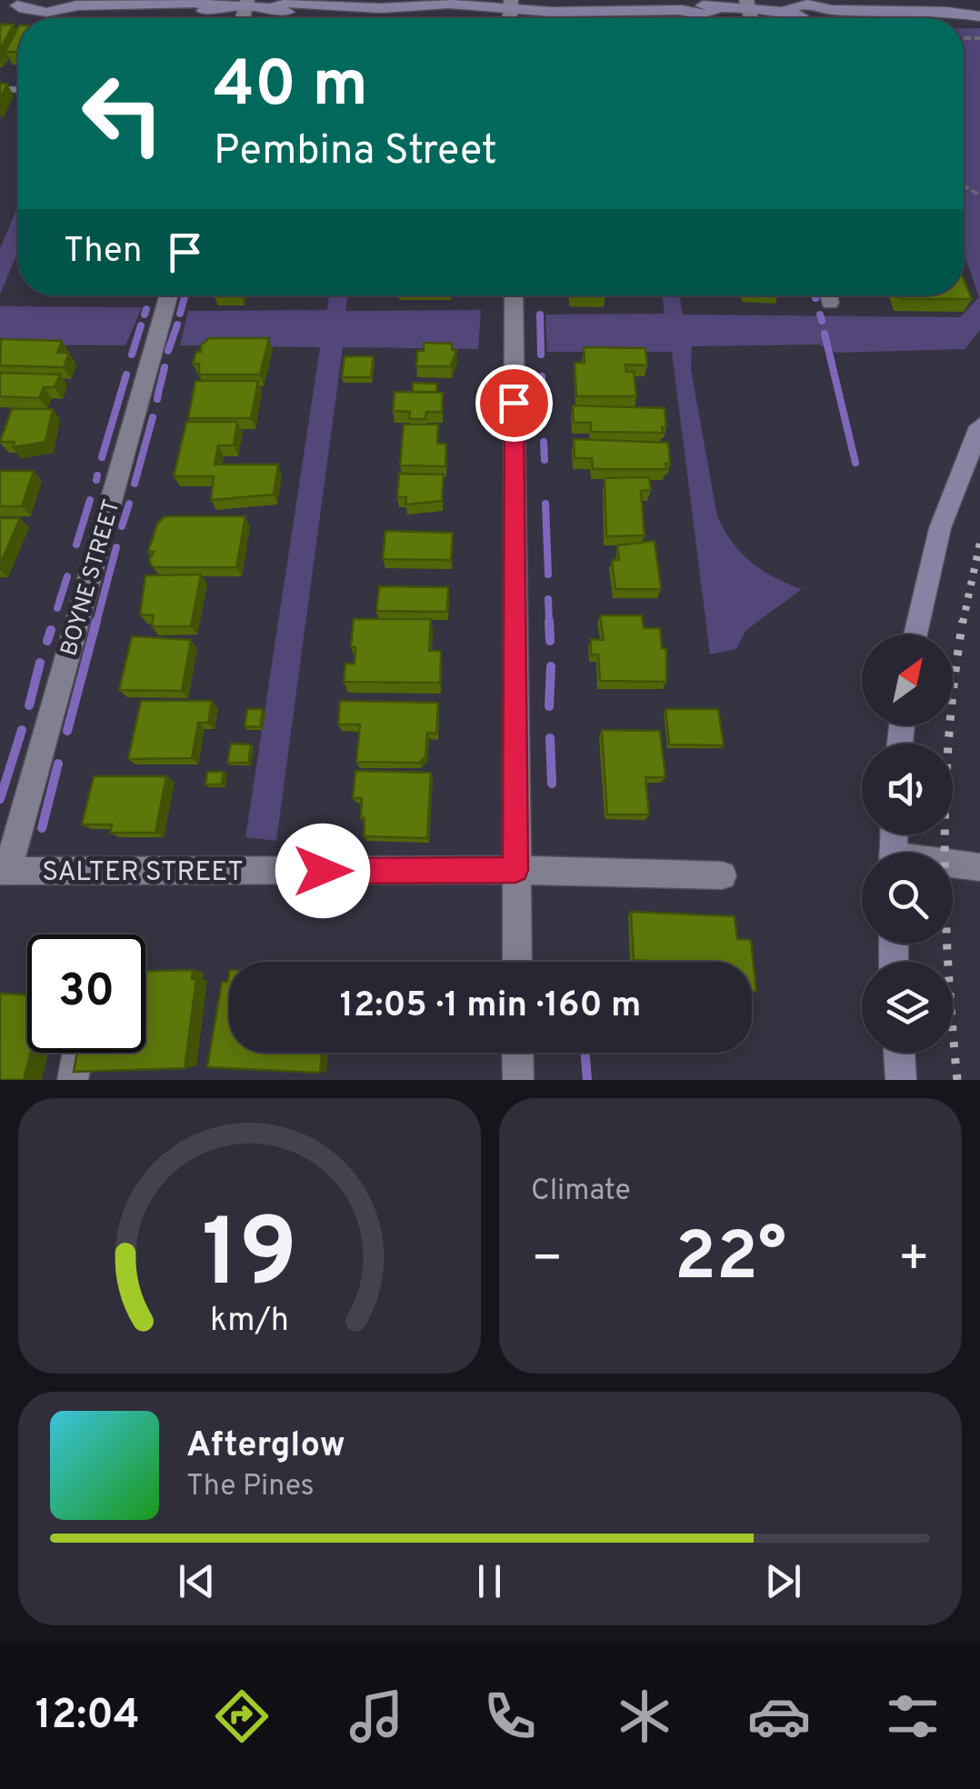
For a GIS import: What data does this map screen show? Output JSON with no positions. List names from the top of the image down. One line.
{"streets":{"street":["BOYNE STREET","SALTER STREET"]},"crossings":[["BOYNE STREET","SALTER STREET"]],"north":"top right","page":{"turn":["40 m","Pembina Street"],"then":"Then","limit":"30","trip":"12:05 · 1 min · 160 m","tile":"Climate","heat":["−","22°","+"],"song":["Afterglow","The Pines"],"tabs":"12:04","gauge":["19","km/h"]}}
